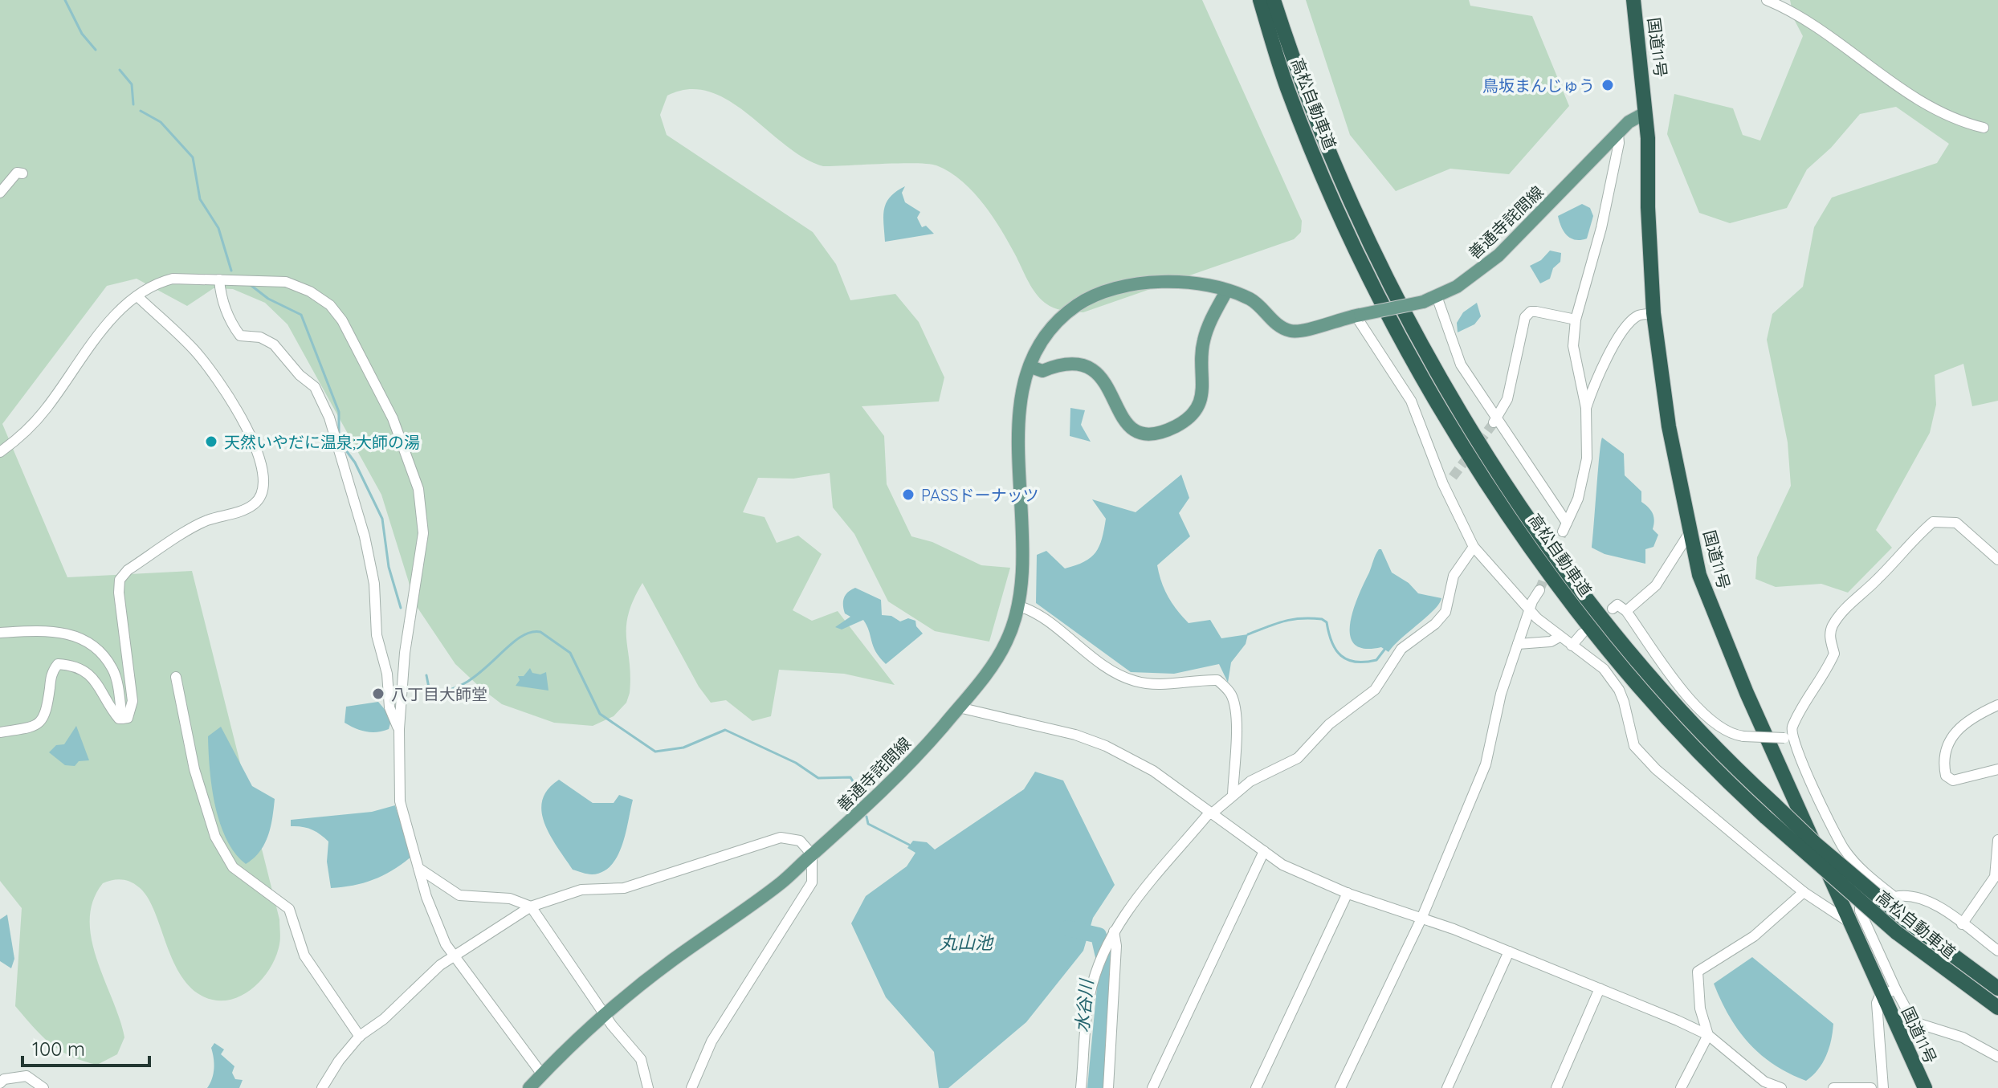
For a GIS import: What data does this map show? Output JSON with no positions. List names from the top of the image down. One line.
{"streets":{"highway":["国道11号","高松自動車道"],"main road":["善通寺詫間線"]},"crossings":[["国道11号","善通寺詫間線"]],"water":["丸山池","水谷川"],"places":["鳥坂まんじゅう","天然いやだに温泉;大師の湯","PASSドーナッツ","八丁目大師堂"],"scale_bar":"100 m"}
